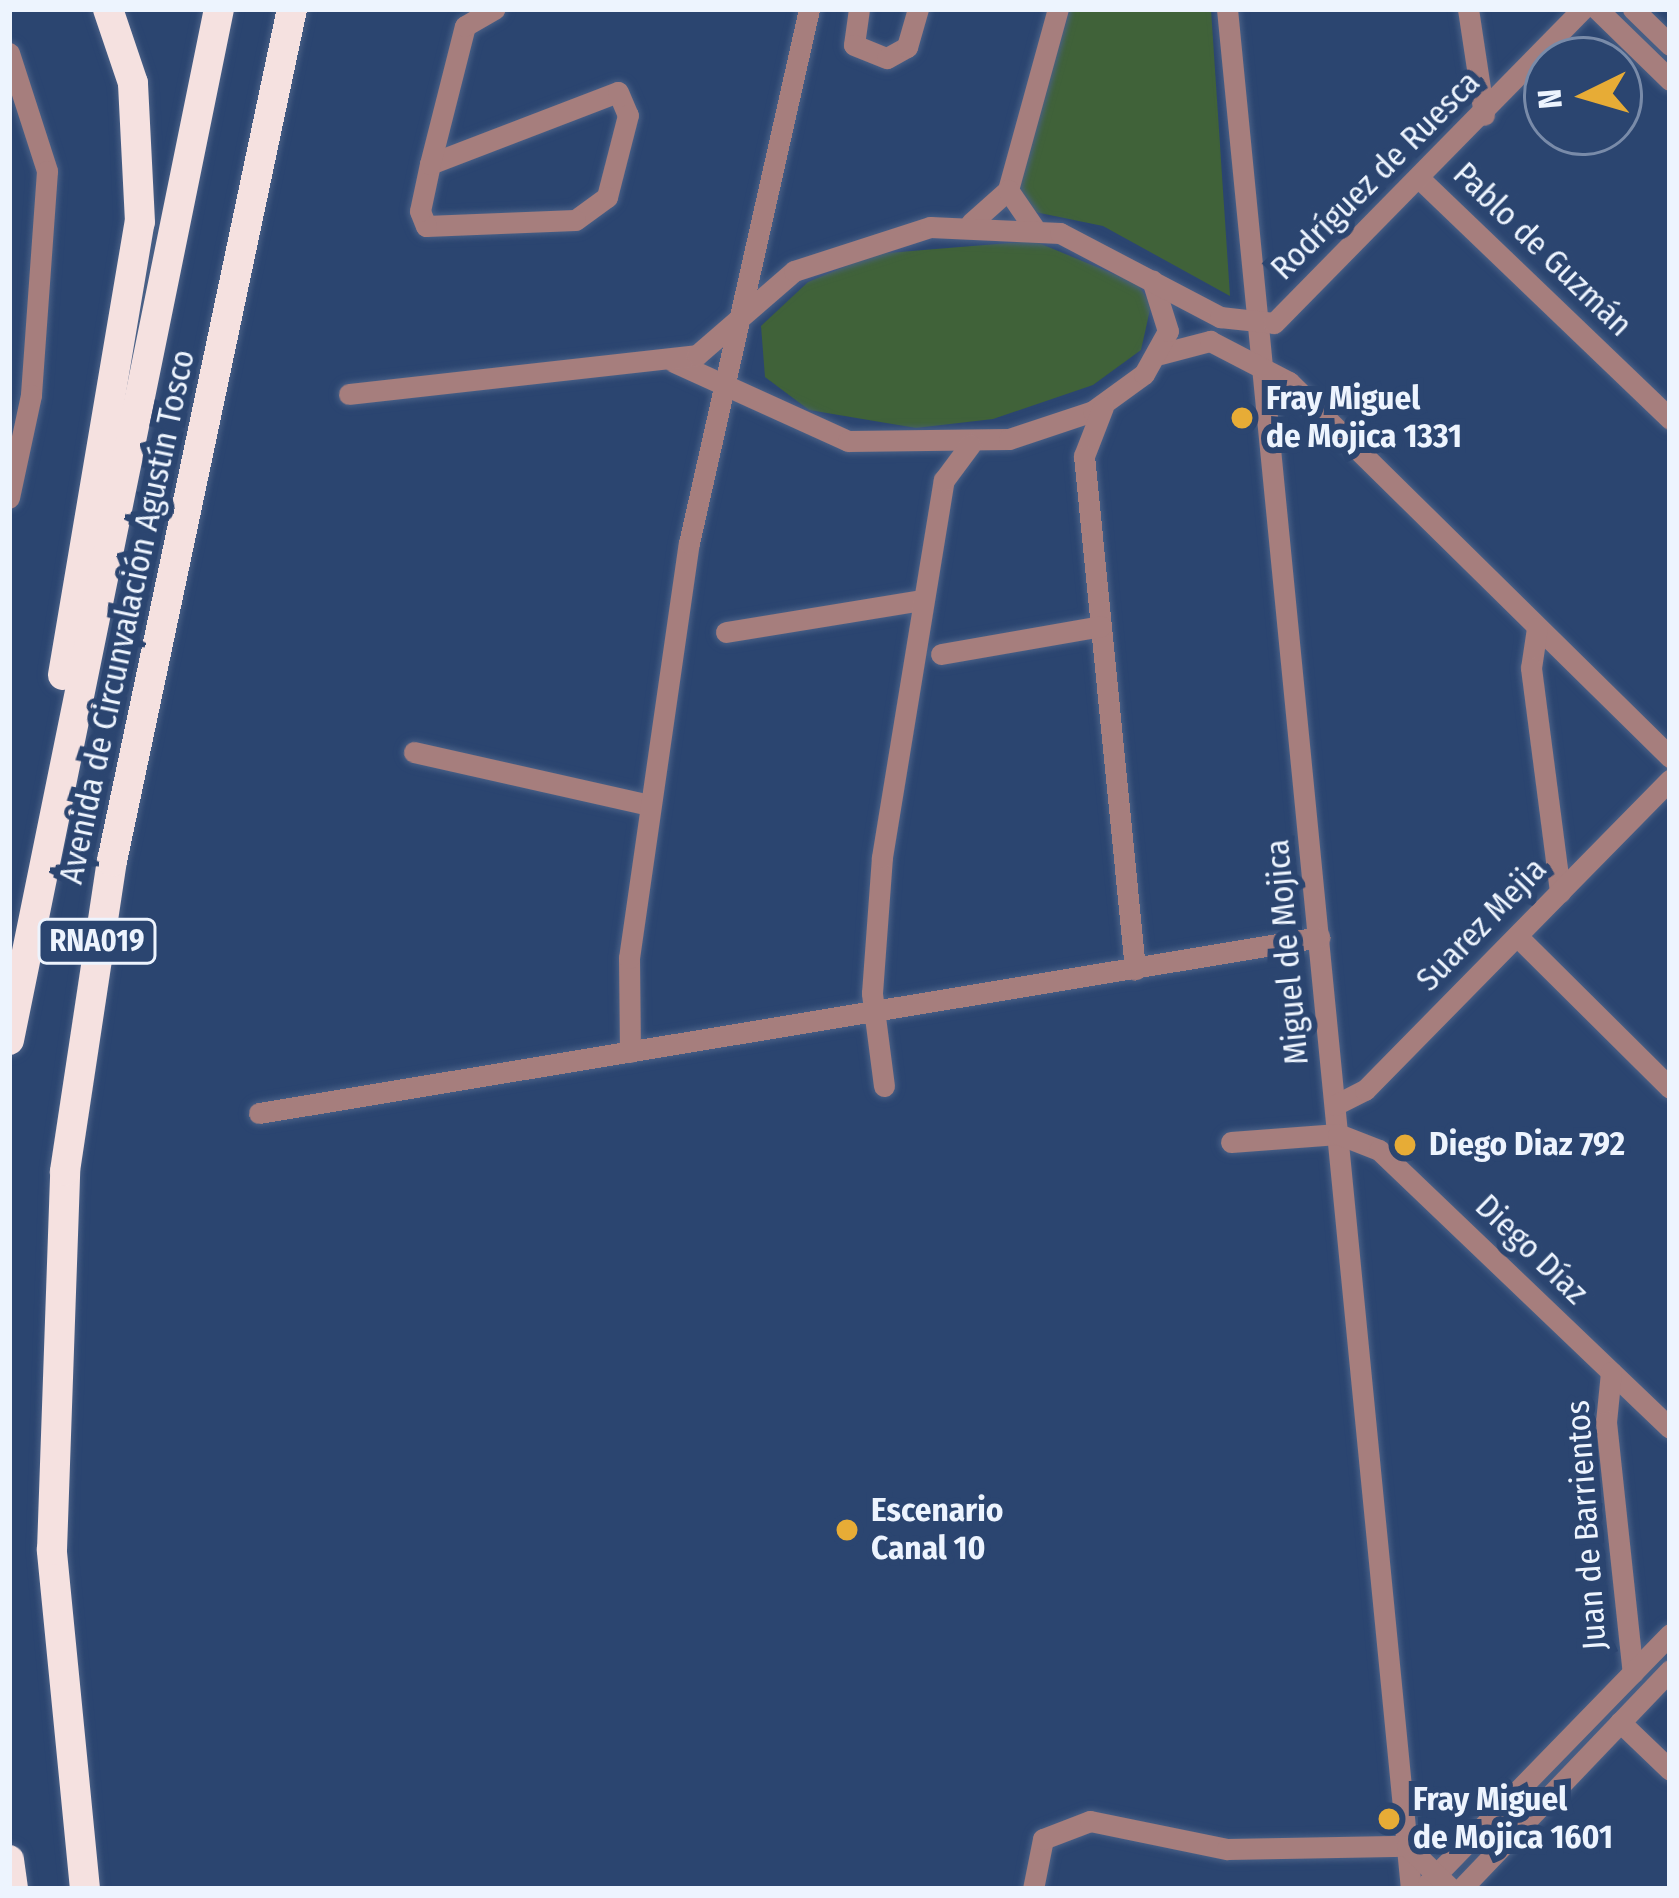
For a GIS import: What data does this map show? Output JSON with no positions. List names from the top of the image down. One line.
{"streets":{"highway":["Avenida de Circunvalación Agustín Tosco","RNA019"],"street":["Rodríguez de Ruesca","Pablo de Guzmán","Suarez Mejia","Miguel de Mojica","Diego Díaz","Juan de Barrientos"]},"crossings":[["Rodríguez de Ruesca","Pablo de Guzmán"],["Rodríguez de Ruesca","Miguel de Mojica"],["Suarez Mejia","Miguel de Mojica"],["Miguel de Mojica","Diego Díaz"],["Diego Díaz","Juan de Barrientos"]],"places":["Fray Miguel de Mojica 1331","Diego Diaz 792","Escenario Canal 10","Fray Miguel de Mojica 1601"],"north":"left"}
